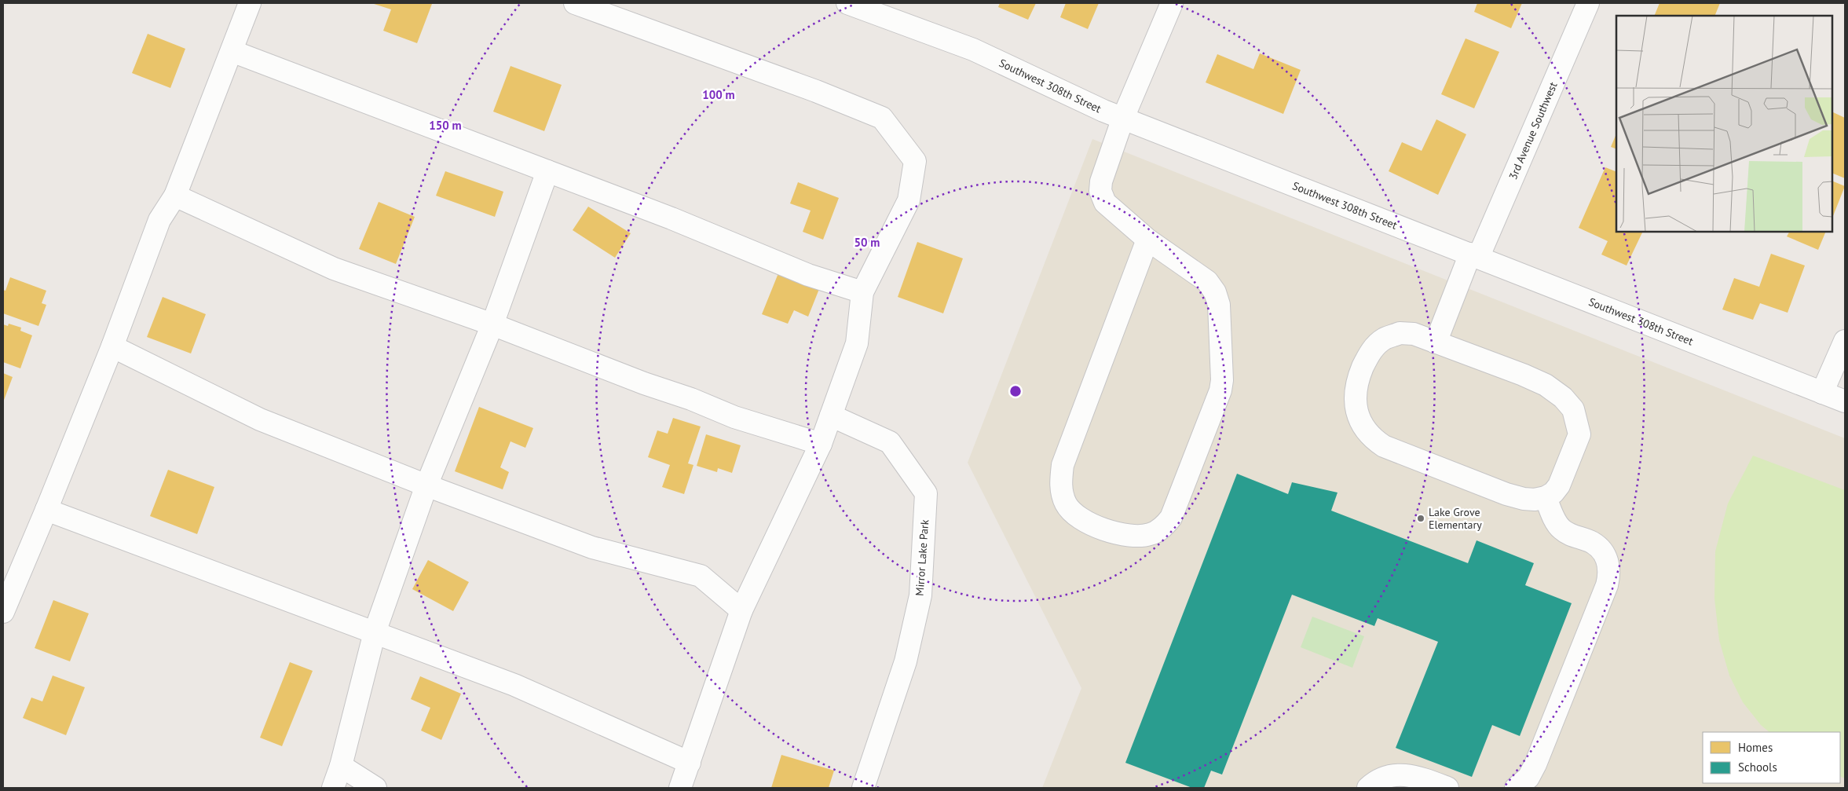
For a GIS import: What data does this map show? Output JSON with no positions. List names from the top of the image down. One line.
{"streets":{"street":["Southwest 308th Street","3rd Avenue Southwest","Mirror Lake Park"]},"crossings":[["Southwest 308th Street","3rd Avenue Southwest"]],"places":["Lake Grove Elementary"],"legend":["Homes","Schools"],"rings":["100 m","150 m","50 m"]}
